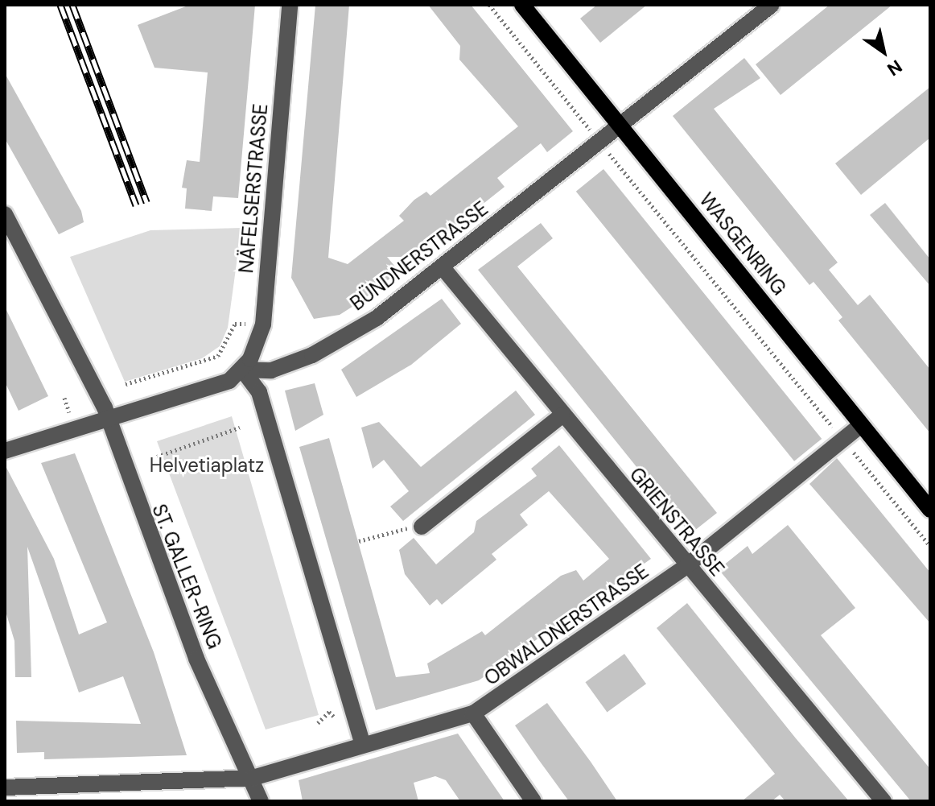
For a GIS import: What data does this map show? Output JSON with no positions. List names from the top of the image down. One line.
{"streets":{"main road":["WASGENRING"],"street":["NÄFELSERSTRASSE","BÜNDNERSTRASSE","GRIENSTRASSE","ST. GALLER-RING","OBWALDNERSTRASSE"]},"crossings":[["NÄFELSERSTRASSE","BÜNDNERSTRASSE"],["WASGENRING","BÜNDNERSTRASSE"],["WASGENRING","OBWALDNERSTRASSE"],["BÜNDNERSTRASSE","GRIENSTRASSE"],["GRIENSTRASSE","OBWALDNERSTRASSE"],["ST. GALLER-RING","OBWALDNERSTRASSE"]],"parks":["Helvetiaplatz"],"north":"bottom right"}
